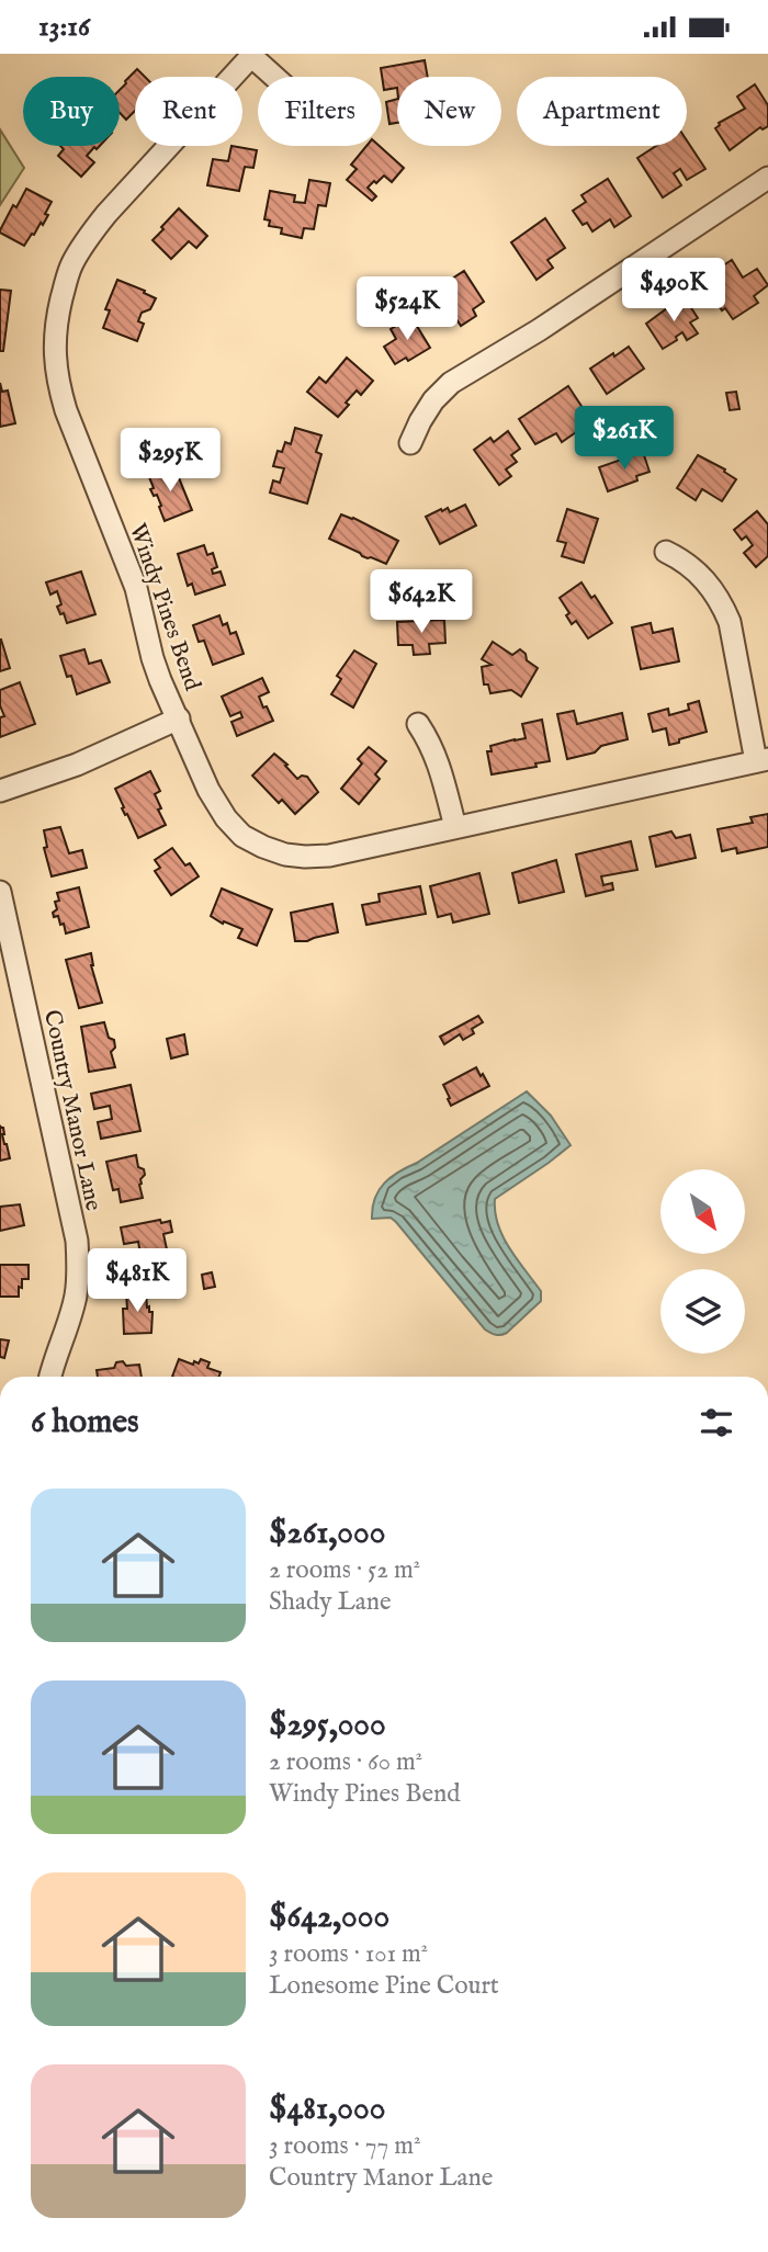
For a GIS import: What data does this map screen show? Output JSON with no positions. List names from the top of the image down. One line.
{"streets":{"street":["Windy Pines Bend","Country Manor Lane"]},"north":"bottom right","page":{"status":"13:16","chip":["Buy","Rent","Filters","New","Apartment"],"price":["$490K","$524K","$261K","$295K","$642K","$481K"],"heading":"6 homes","list":[{"name":"$261,000","note":"2 rooms · 52 m² · Shady Lane"},{"name":"$295,000","note":"2 rooms · 60 m² · Windy Pines Bend"},{"name":"$642,000","note":"3 rooms · 101 m² · Lonesome Pine Court"},{"name":"$481,000","note":"3 rooms · 77 m² · Country Manor Lane"}]}}
